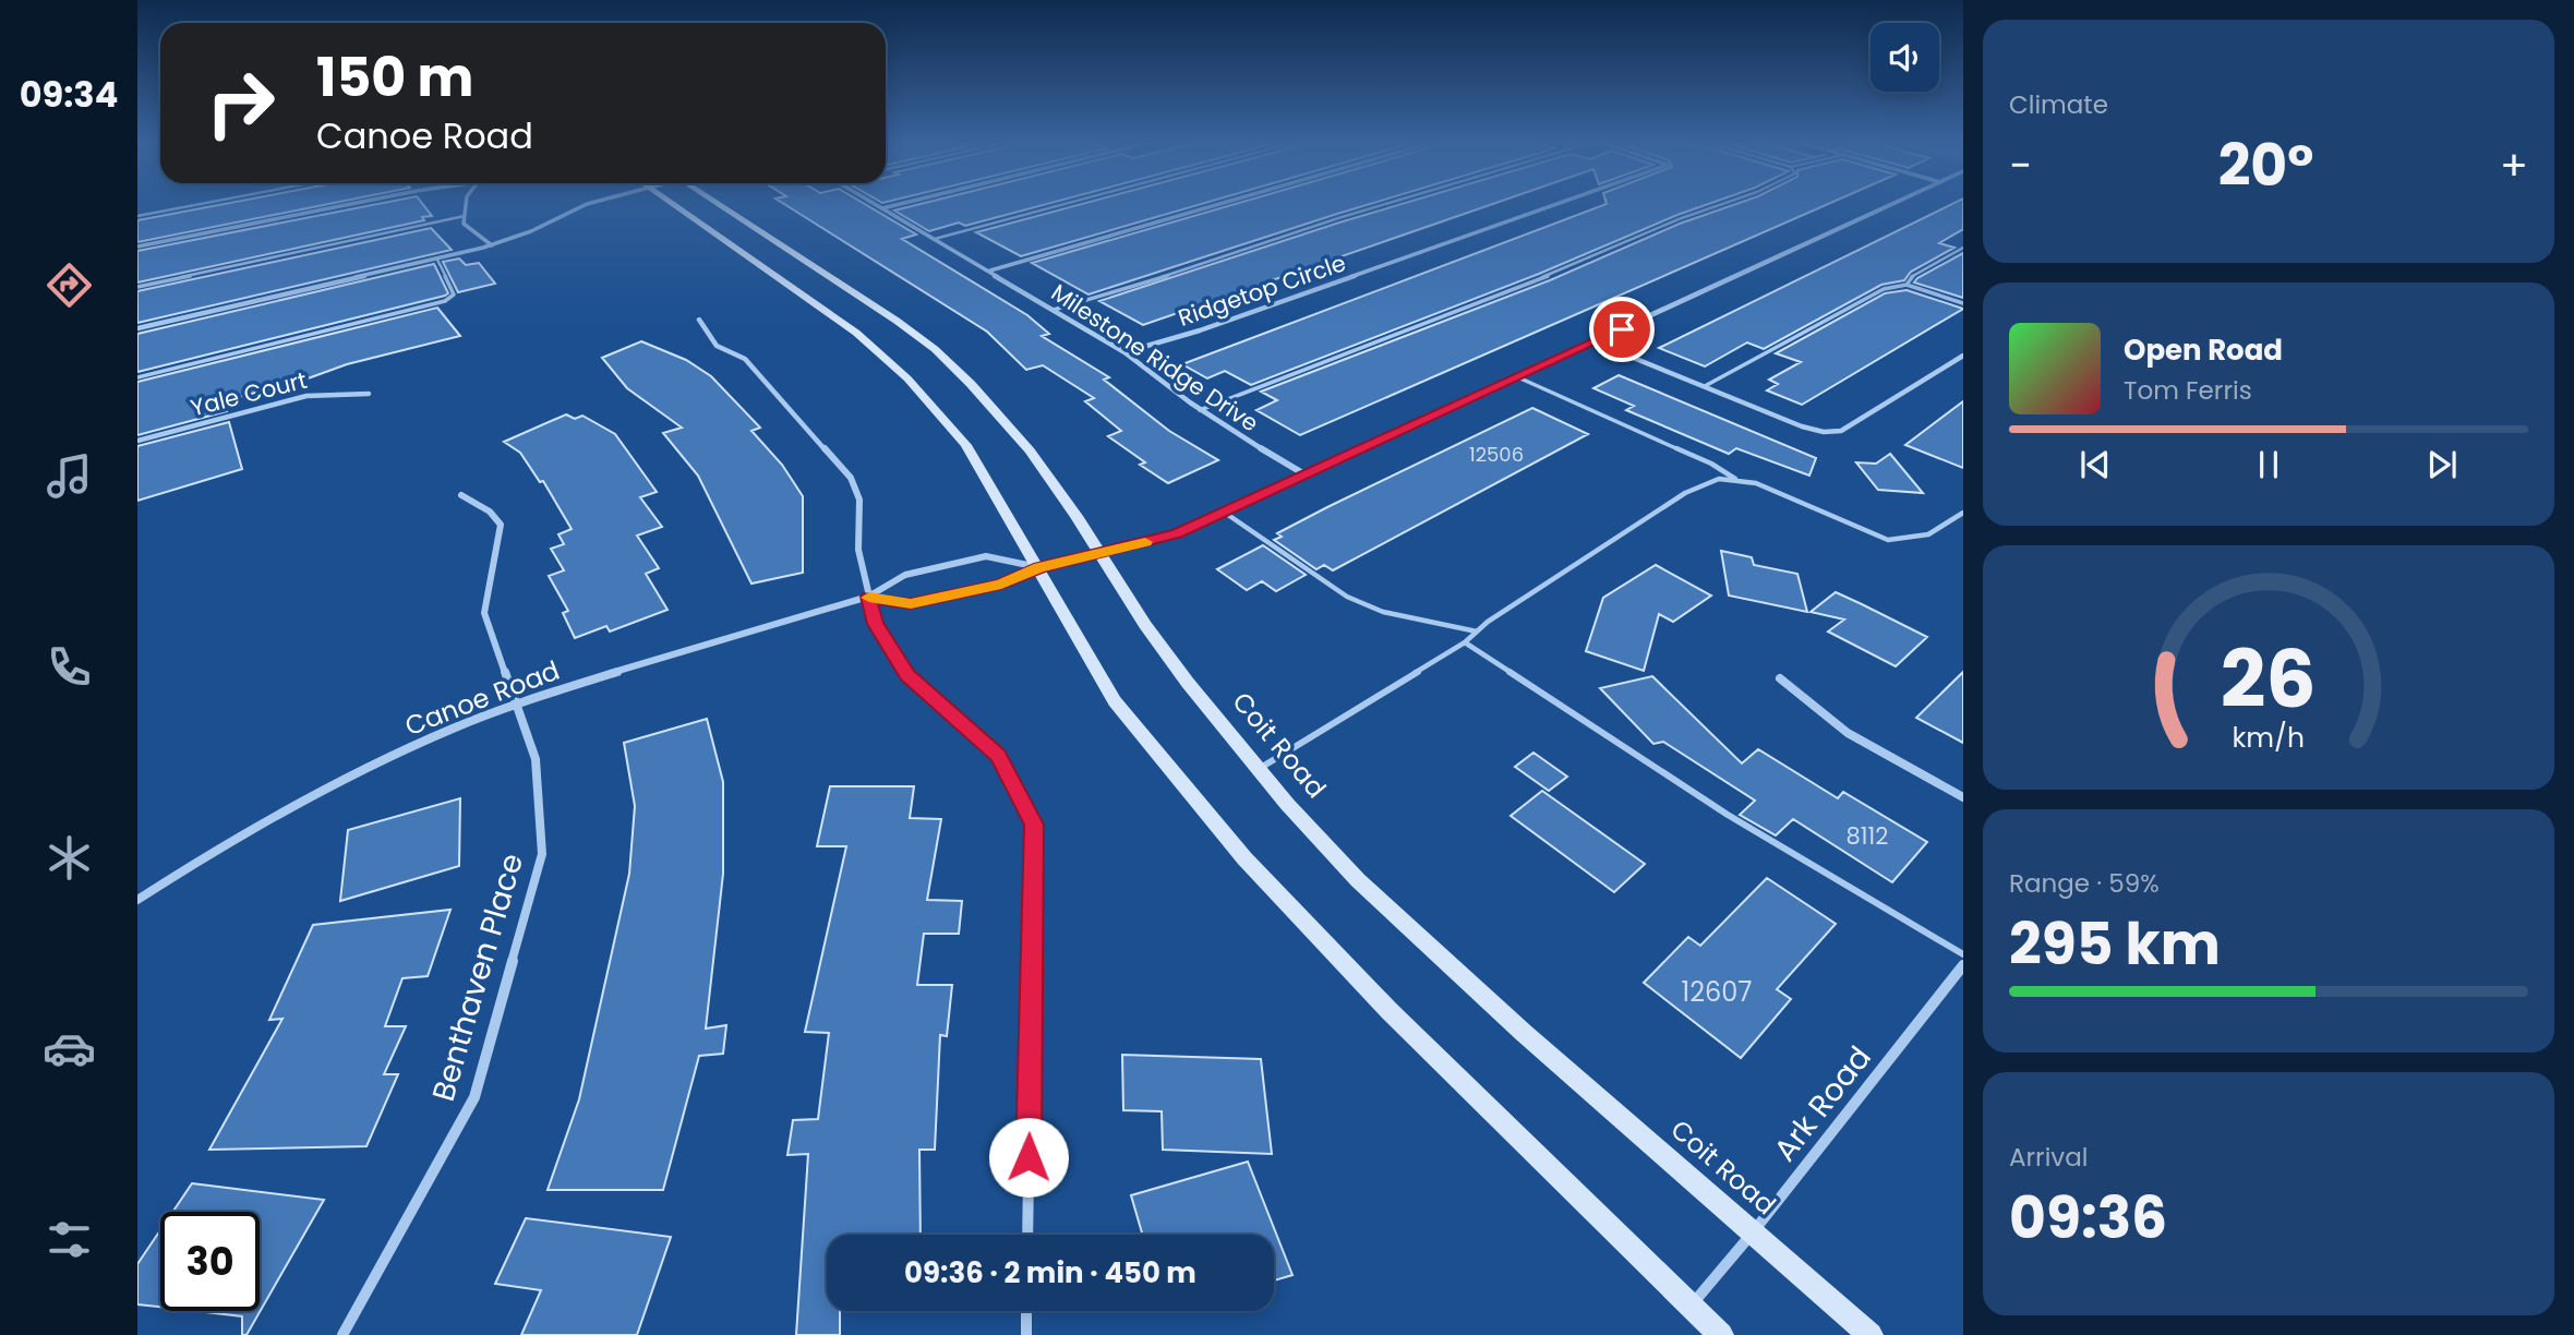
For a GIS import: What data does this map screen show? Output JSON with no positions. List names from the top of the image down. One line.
{"streets":{"main road":["Coit Road"],"street":["Ridgetop Circle","Milestone Ridge Drive","Yale Court","Canoe Road","Benthaven Place","Ark Road"]},"crossings":[["Ridgetop Circle","Milestone Ridge Drive"],["Milestone Ridge Drive","Canoe Road"],["Canoe Road","Coit Road"],["Canoe Road","Benthaven Place"],["Coit Road","Ark Road"]],"house_numbers":["12506","8112","12607"],"page":{"tabs":"09:34","tile":["Climate",["Range · 59%","295 km"],["Arrival","09:36"]],"turn":["150 m","Canoe Road"],"heat":["−","20°","+"],"song":["Open Road","Tom Ferris"],"limit":"30","trip":"09:36 · 2 min · 450 m","gauge":["26","km/h"]}}
